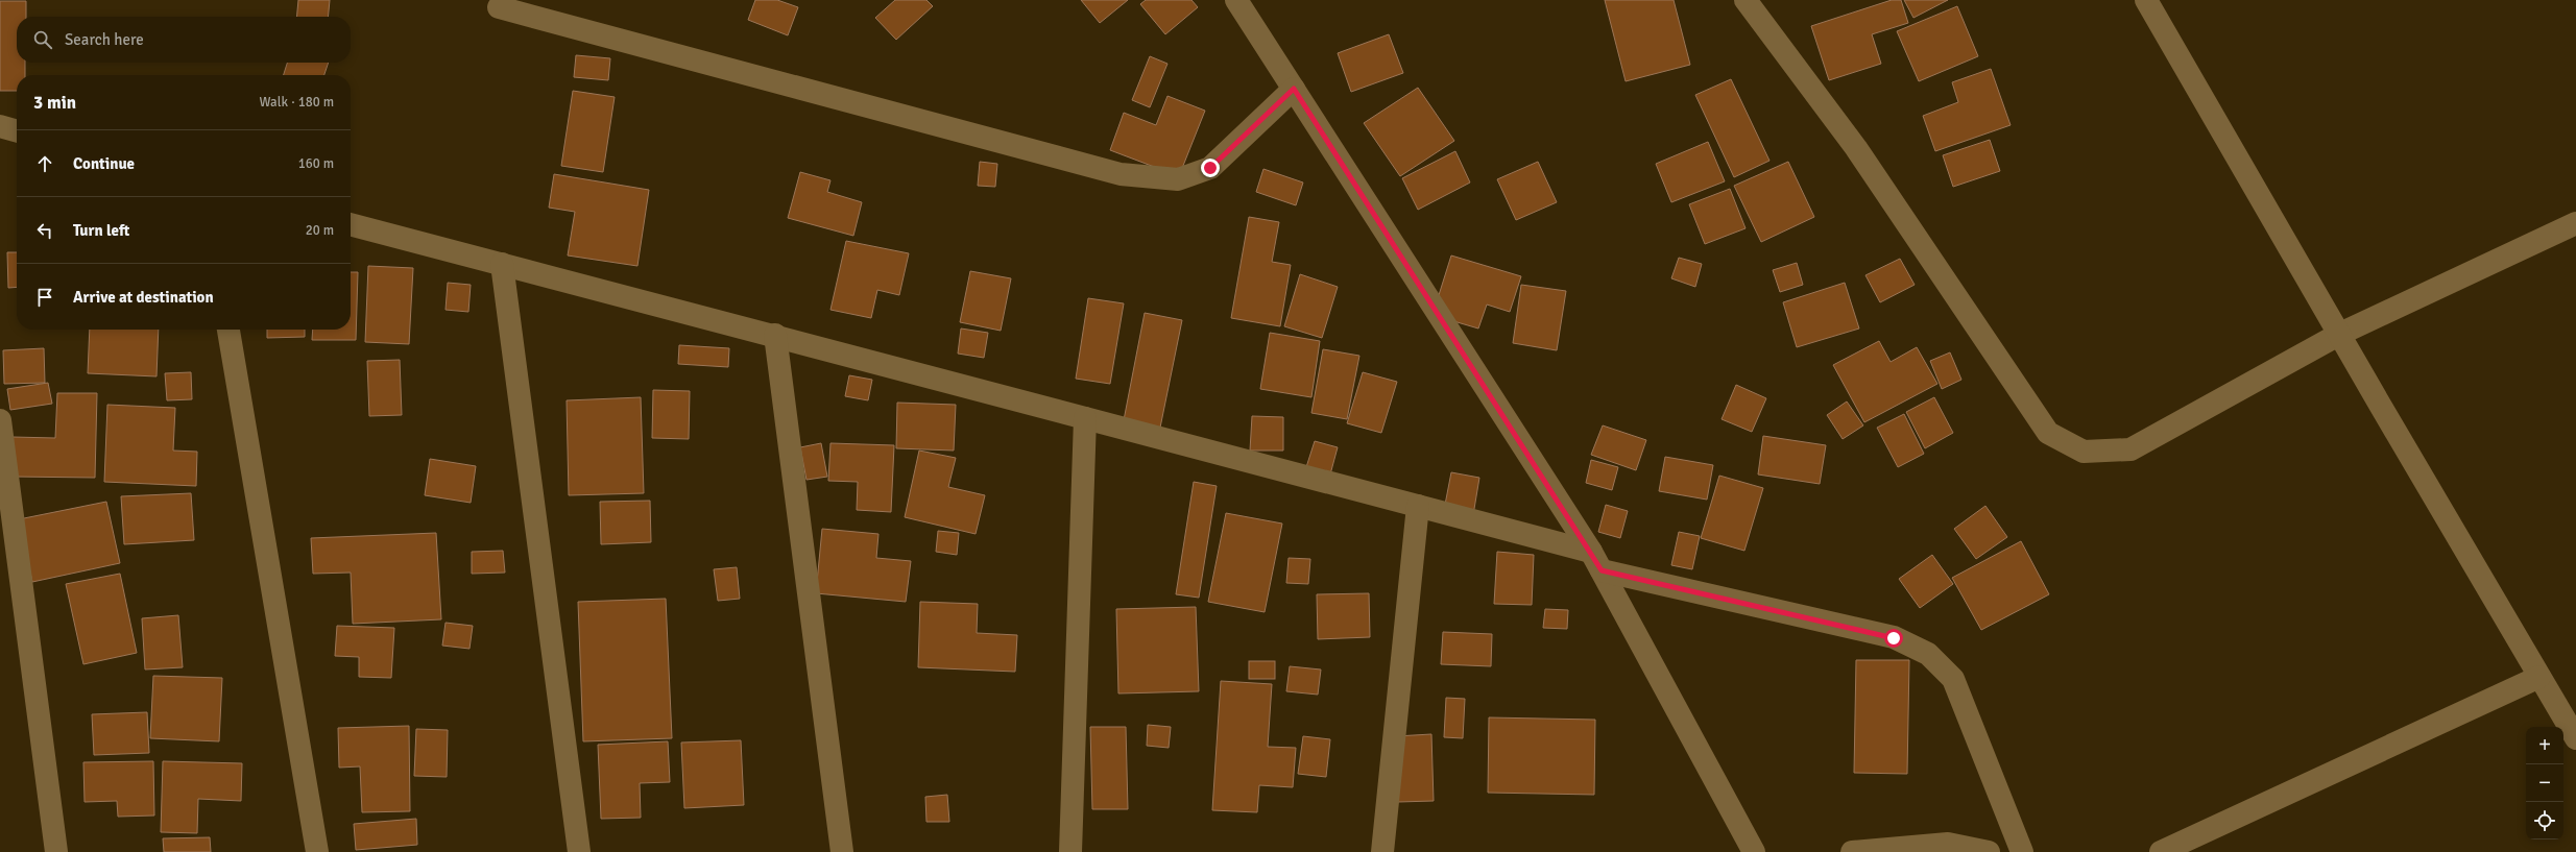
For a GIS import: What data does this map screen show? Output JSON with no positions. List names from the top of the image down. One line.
{"page":{"search":"Search here","heading":["3 min","Walk · 180 m"],"list":[["Continue","160 m"],["Turn left","20 m"],"Arrive at destination"],"map_buttons":["+","−"]}}
